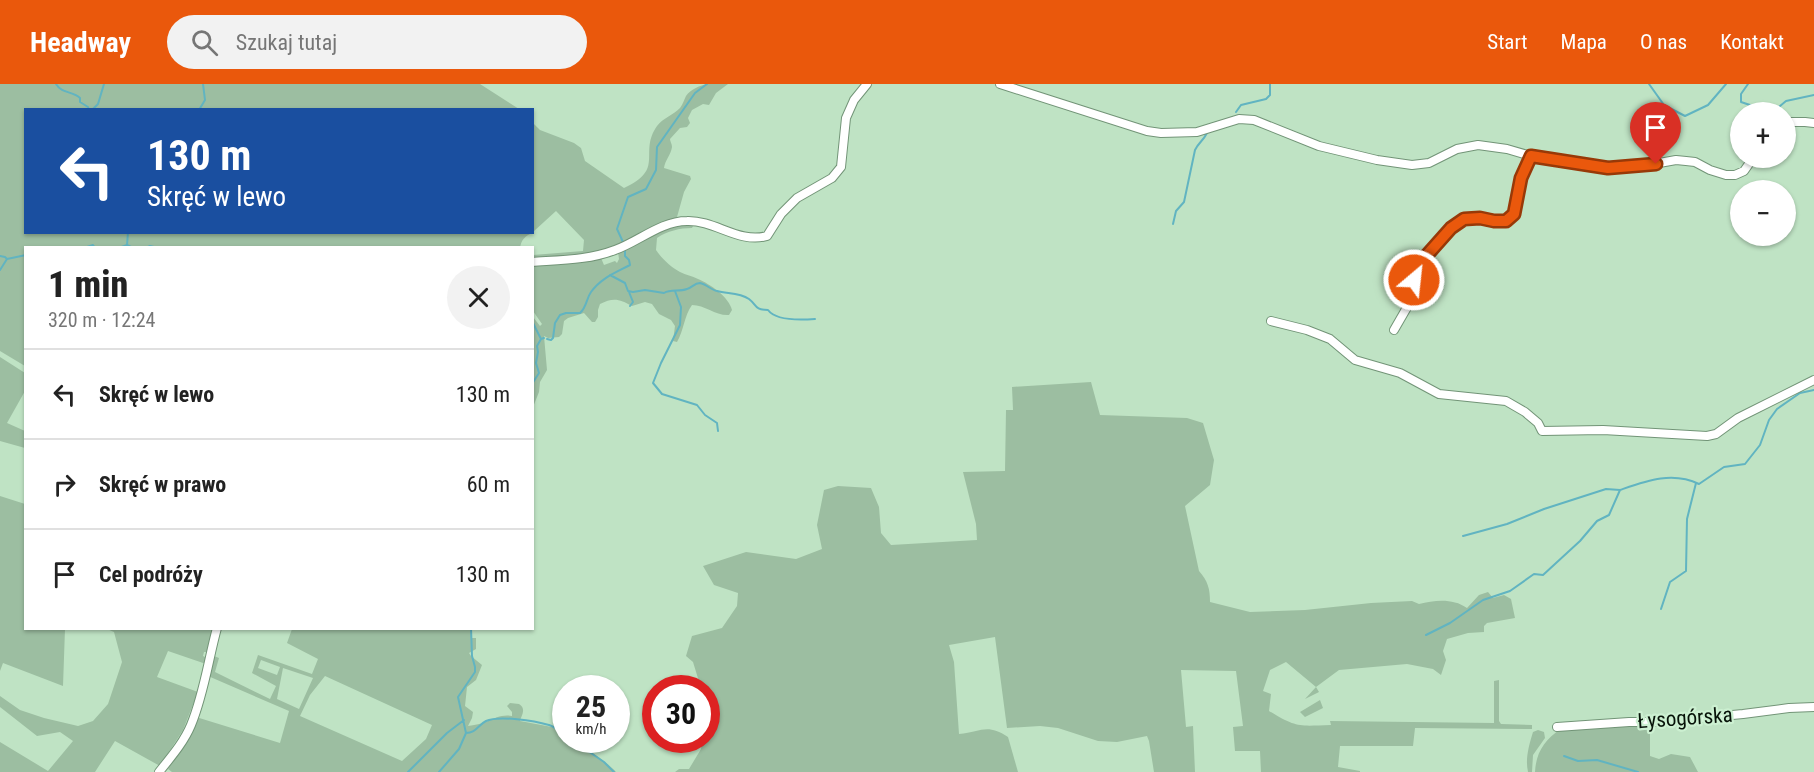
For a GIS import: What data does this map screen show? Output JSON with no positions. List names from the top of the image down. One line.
{"streets":{"street":["Łysogórska"]},"page":{"header":"Headway","search":"Szukaj tutaj","nav":["Start","Mapa","O nas","Kontakt"],"map_buttons":["+","−"],"turn":["130 m","Skręć w lewo"],"heading":["1 min","320 m · 12:24"],"list":[{"name":"Skręć w lewo","value":"130 m"},{"name":"Skręć w prawo","value":"60 m"},{"name":"Cel podróży","value":"130 m"}],"speed":"25 km/h","limit":"30"}}
